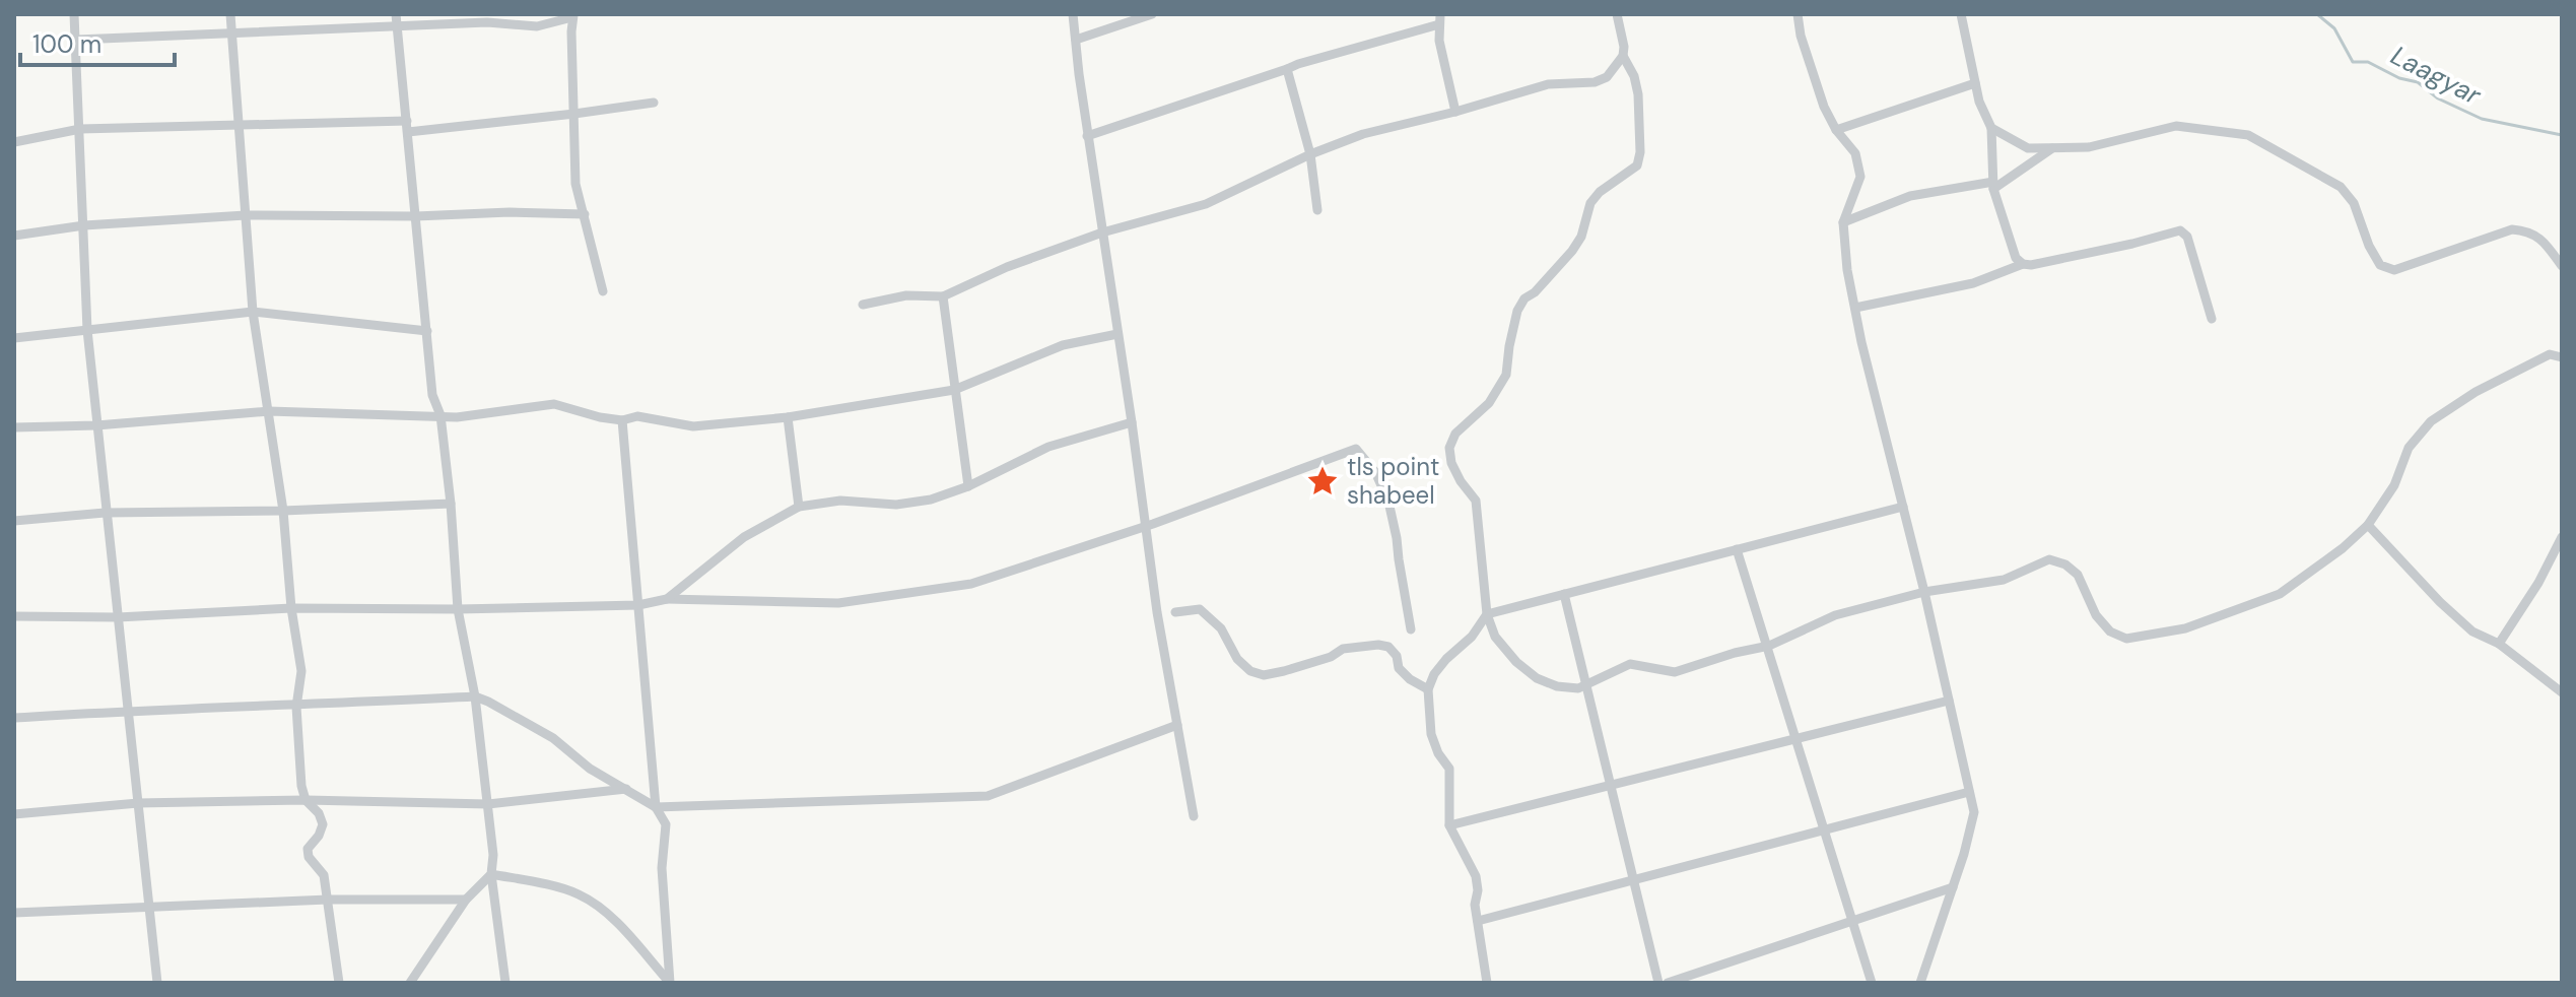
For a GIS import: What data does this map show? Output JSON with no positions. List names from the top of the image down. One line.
{"water":["Laagyar"],"places":{"place":["tls point shabeel"]},"scale_bar":"100 m"}
